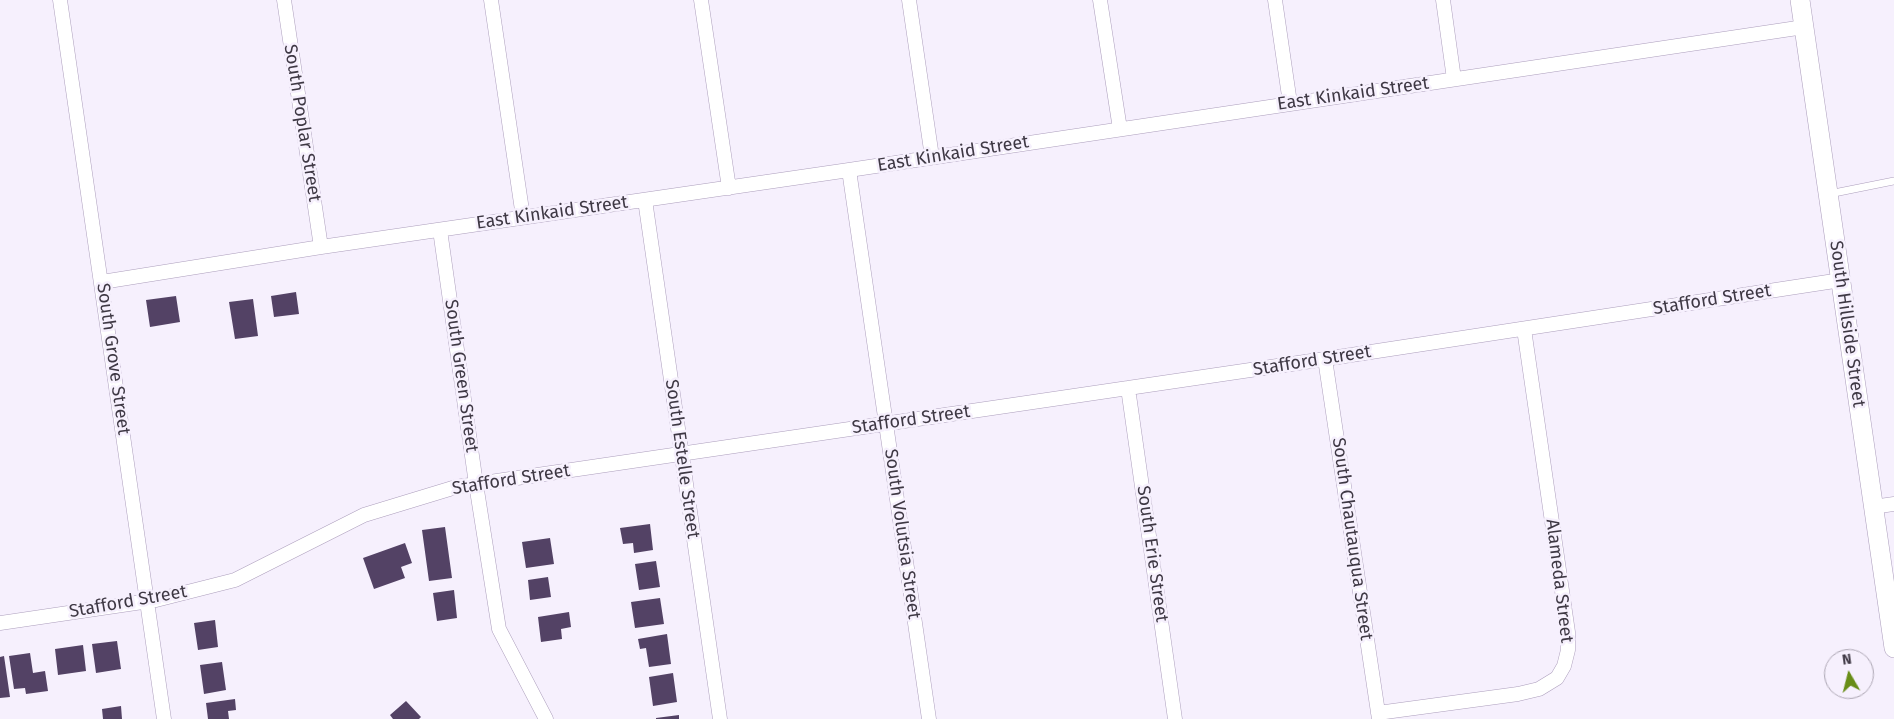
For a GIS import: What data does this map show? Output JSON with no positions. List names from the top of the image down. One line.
{"streets":{"main road":["South Hillside Street"],"street":["East Kinkaid Street","South Poplar Street","Stafford Street","South Grove Street","South Green Street","South Estelle Street","South Volutsia Street","South Chautauqua Street","South Erie Street","Alameda Street"]},"crossings":[["East Kinkaid Street","South Poplar Street"],["East Kinkaid Street","South Hillside Street"],["East Kinkaid Street","South Grove Street"],["East Kinkaid Street","South Green Street"],["East Kinkaid Street","South Estelle Street"],["East Kinkaid Street","South Volutsia Street"],["Stafford Street","South Hillside Street"],["Stafford Street","South Grove Street"],["Stafford Street","South Green Street"],["Stafford Street","South Estelle Street"],["Stafford Street","South Volutsia Street"],["Stafford Street","South Chautauqua Street"],["Stafford Street","South Erie Street"],["Stafford Street","Alameda Street"],["South Chautauqua Street","Alameda Street"]],"north":"top"}
